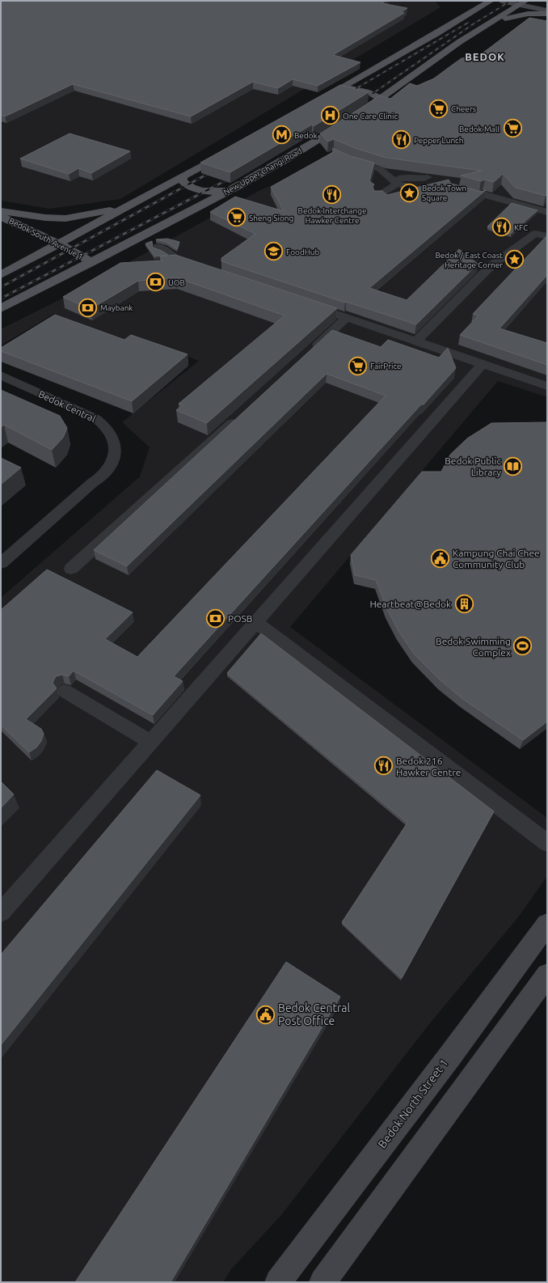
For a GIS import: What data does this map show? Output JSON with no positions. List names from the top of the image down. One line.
{"streets":{"main road":["New Upper Changi Road","Bedok South Avenue 1"],"street":["Bedok Central","Bedok North Street 1"]},"crossings":[["New Upper Changi Road","Bedok South Avenue 1"]],"districts":["BEDOK"],"places":{"supermarket":["Cheers","Bedok Mall","Sheng Siong","FairPrice"],"hospital":["One Care Clinic"],"metro station":["Bedok"],"restaurant":["Pepper Lunch","Bedok Interchange Hawker Centre","KFC","Bedok 216 Hawker Centre"],"place":["Bedok Town Square","Bedok / East Coast Heritage Corner"],"school or university":["FoodHub"],"bank":["UOB","Maybank","POSB"],"library":["Bedok Public Library"],"public building":["Kampung Chai Chee Community Club","Bedok Central Post Office"],"building":["Heartbeat@Bedok"],"sports":["Bedok Swimming Complex"]}}
